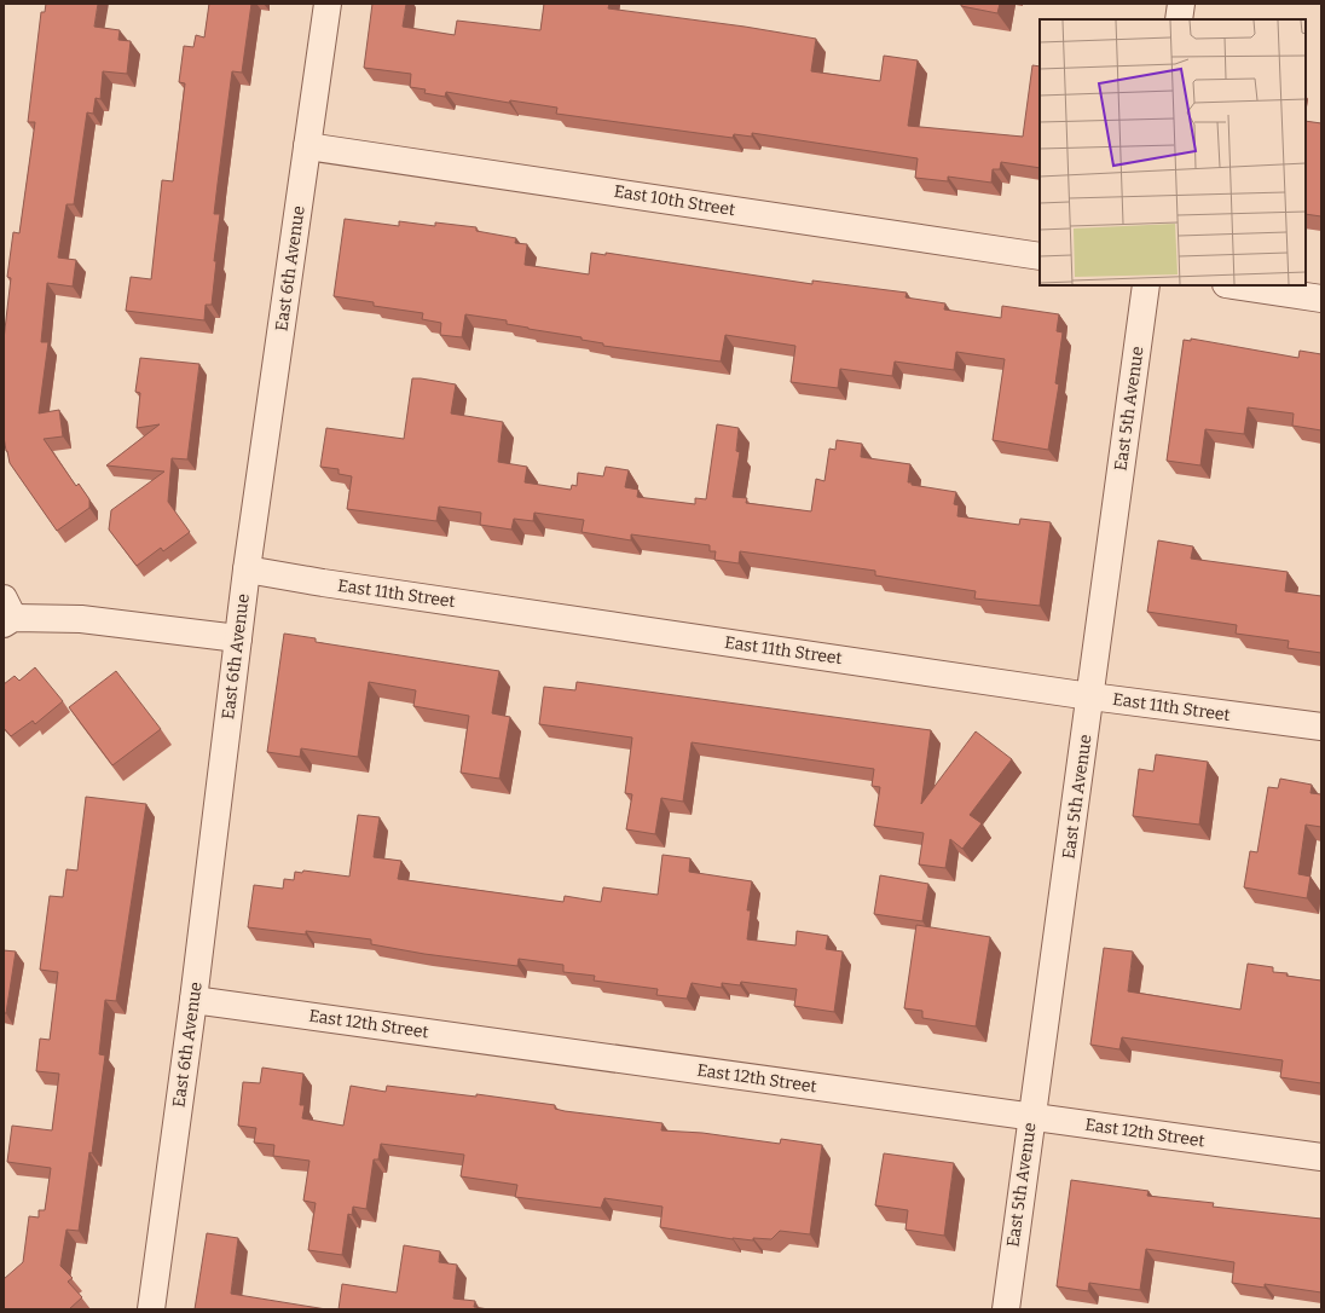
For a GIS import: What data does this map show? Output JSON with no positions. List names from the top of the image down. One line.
{"streets":{"street":["East 10th Street","East 6th Avenue","East 5th Avenue","East 11th Street","East 12th Street"]},"crossings":[["East 10th Street","East 6th Avenue"],["East 6th Avenue","East 11th Street"],["East 6th Avenue","East 12th Street"],["East 5th Avenue","East 11th Street"],["East 5th Avenue","East 12th Street"]]}
